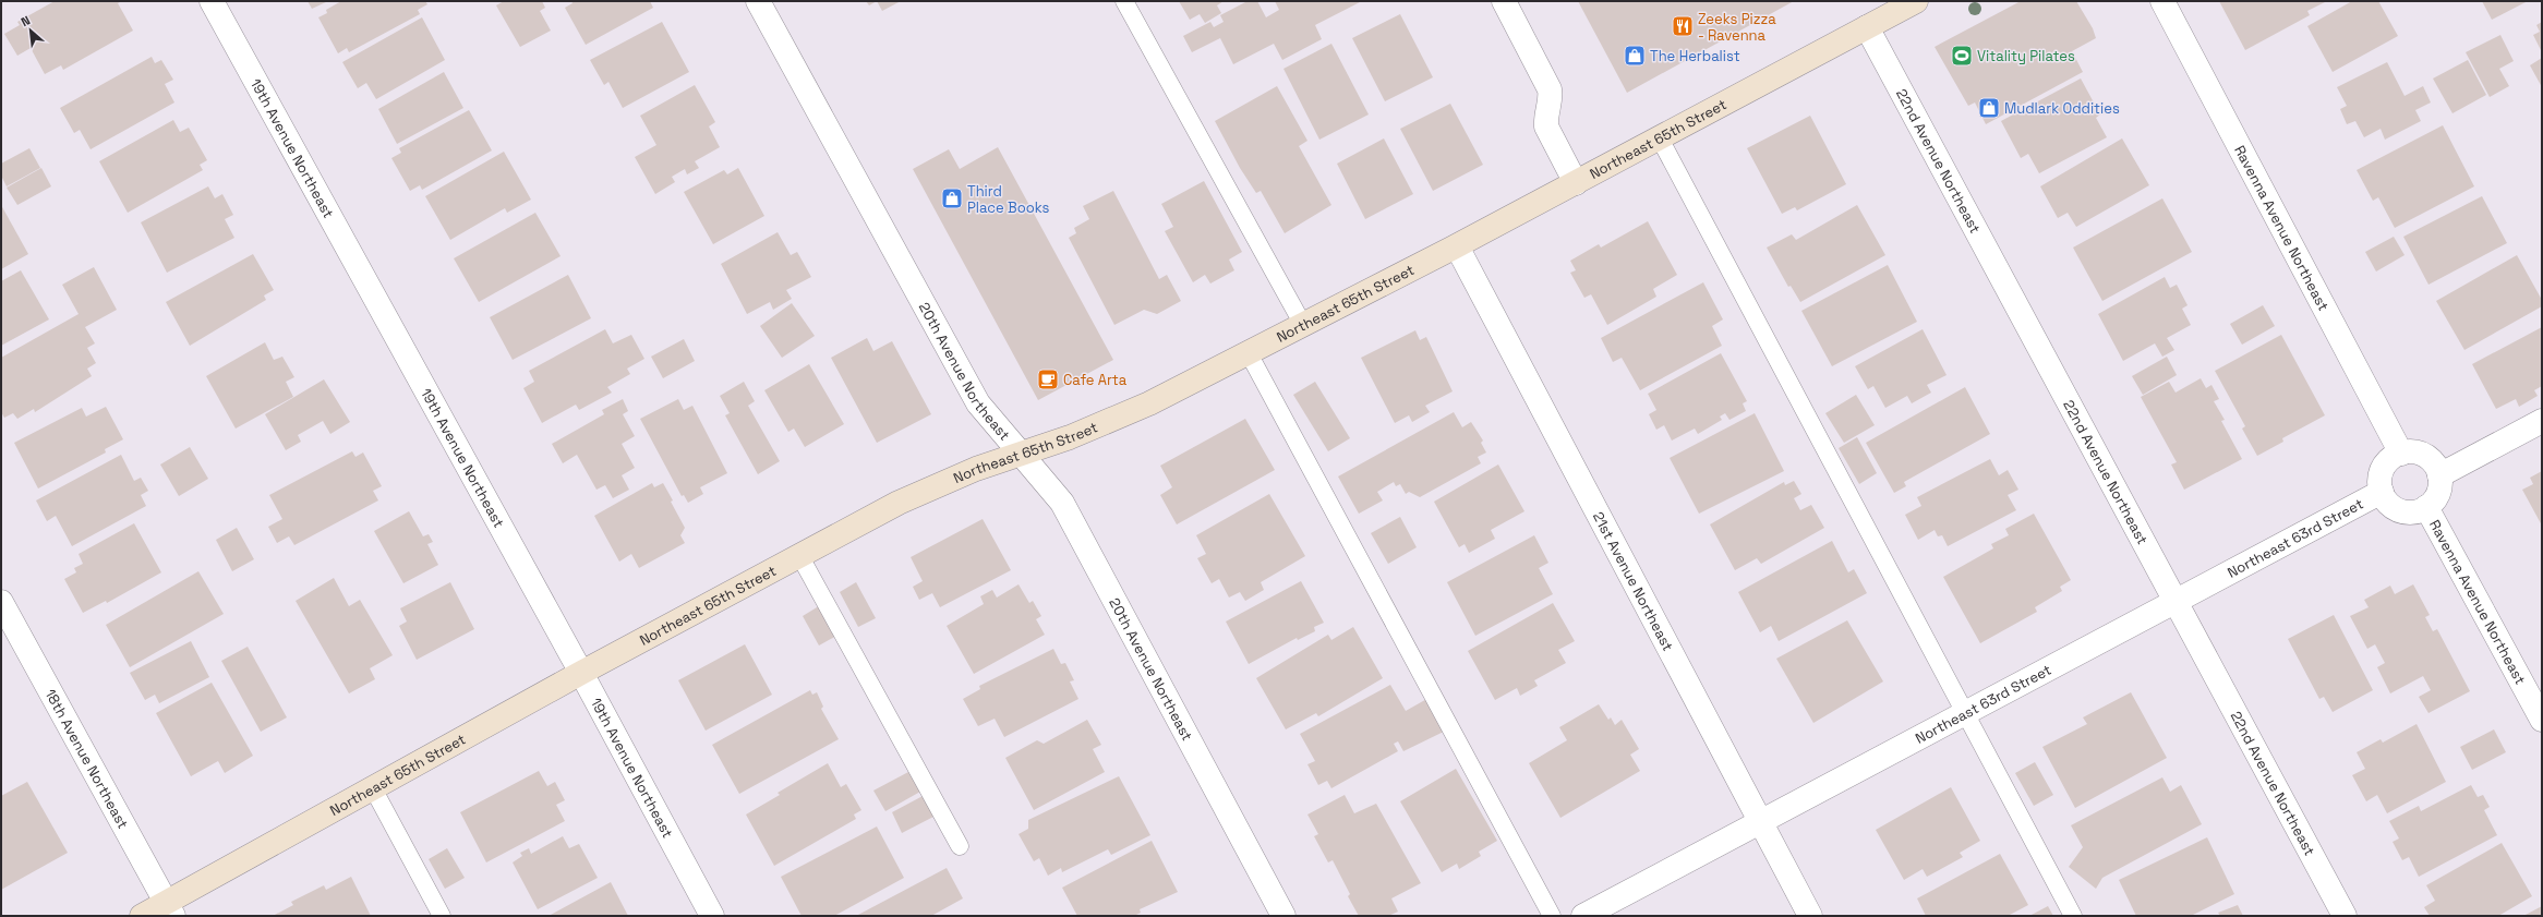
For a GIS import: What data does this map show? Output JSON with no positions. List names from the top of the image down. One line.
{"streets":{"main road":["Northeast 65th Street"],"street":["19th Avenue Northeast","22nd Avenue Northeast","Ravenna Avenue Northeast","20th Avenue Northeast","Northeast 63rd Street","21st Avenue Northeast","18th Avenue Northeast"]},"crossings":[["Northeast 65th Street","19th Avenue Northeast"],["Northeast 65th Street","22nd Avenue Northeast"],["Northeast 65th Street","20th Avenue Northeast"],["Northeast 65th Street","21st Avenue Northeast"],["Northeast 65th Street","18th Avenue Northeast"],["22nd Avenue Northeast","Northeast 63rd Street"],["Ravenna Avenue Northeast","Northeast 63rd Street"],["Northeast 63rd Street","21st Avenue Northeast"]],"places":{"restaurant":["Zeeks Pizza - Ravenna"],"shop":["The Herbalist","Mudlark Oddities","Third Place Books"],"sports":["Vitality Pilates"],"cafe":["Cafe Arta"]},"north":"top left"}
